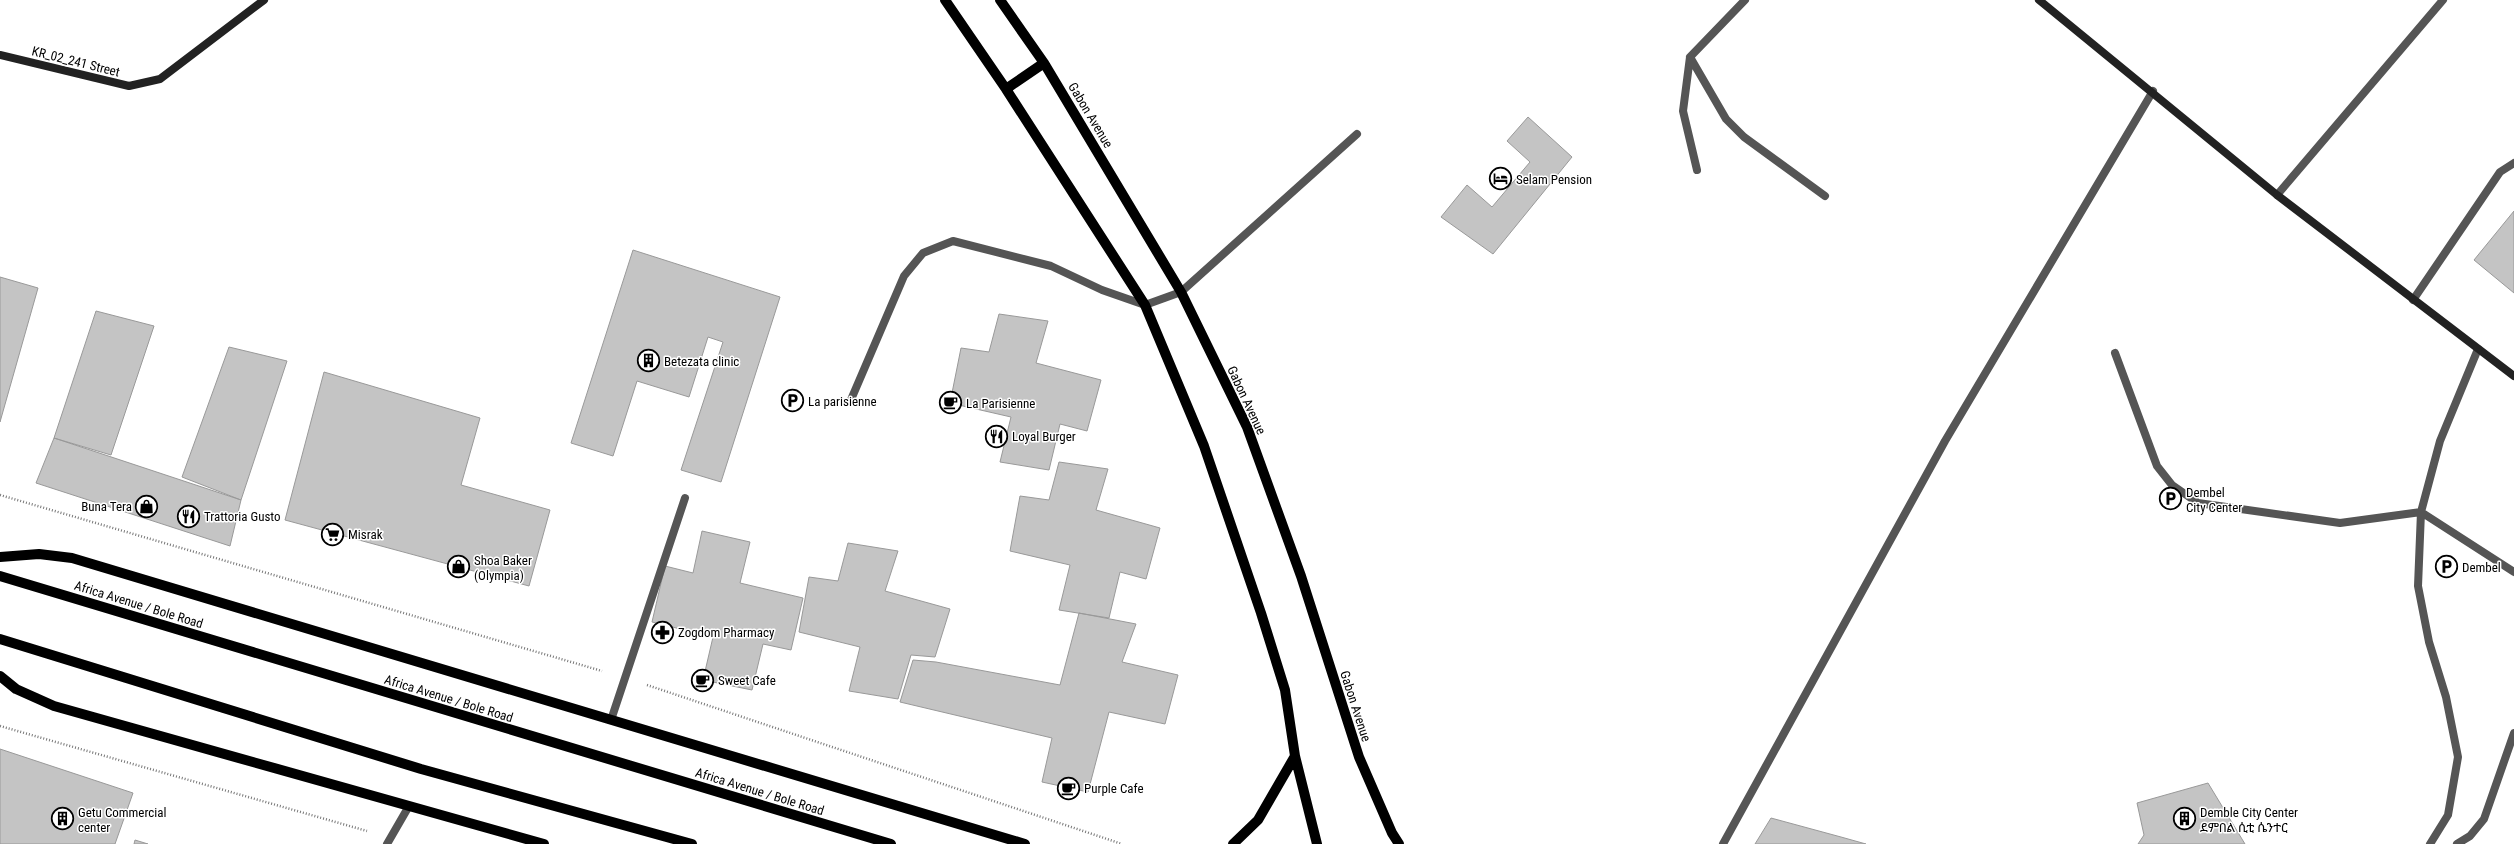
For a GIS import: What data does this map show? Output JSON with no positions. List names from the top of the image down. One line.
{"streets":{"main road":["Gabon Avenue","Africa Avenue / Bole Road"],"street":["KR_02_241 Street"]},"places":{"hotel":["Selam Pension"],"building":["Betezata clinic","Getu Commercial center","Demble City Center ደምበል ሲቲ ሴንተር"],"parking":["La parisienne","Dembel City Center","Dembel"],"cafe":["La Parisienne","Sweet Cafe","Purple Cafe"],"restaurant":["Loyal Burger","Trattoria Gusto"],"shop":["Buna Tera","Shoa Baker (Olympia)"],"supermarket":["Misrak"],"pharmacy":["Zogdom Pharmacy"]}}
